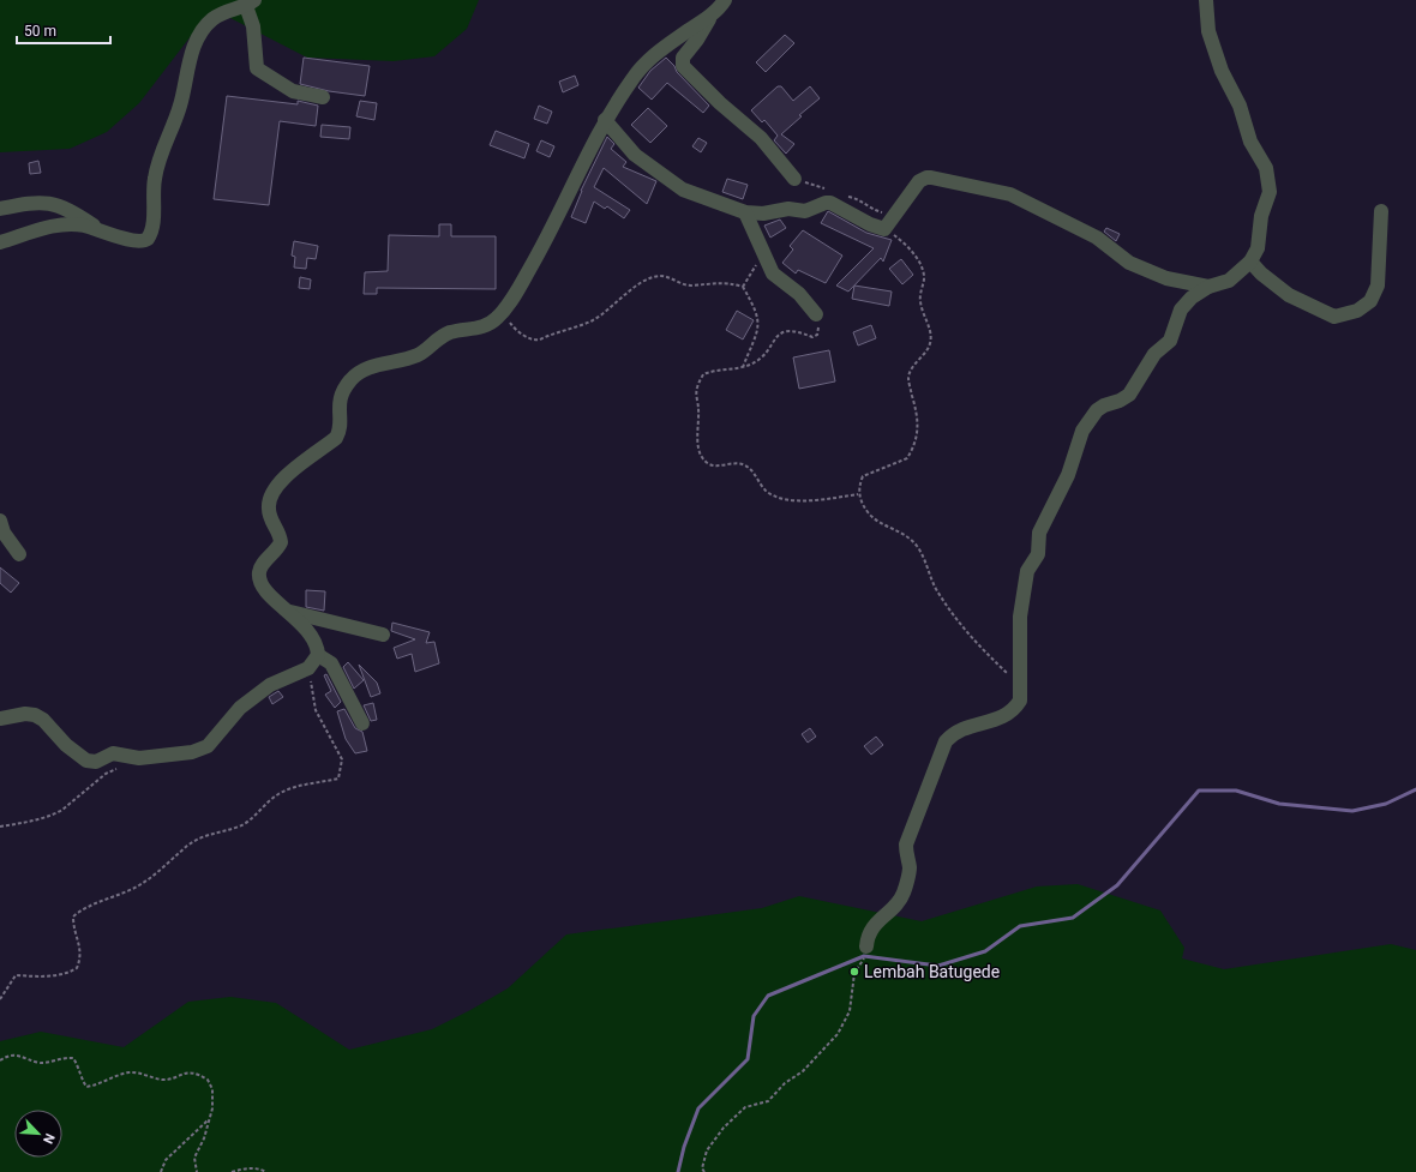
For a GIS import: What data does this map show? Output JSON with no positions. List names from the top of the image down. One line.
{"places":["Lembah Batugede"],"scale_bar":"50 m","north":"bottom right"}
